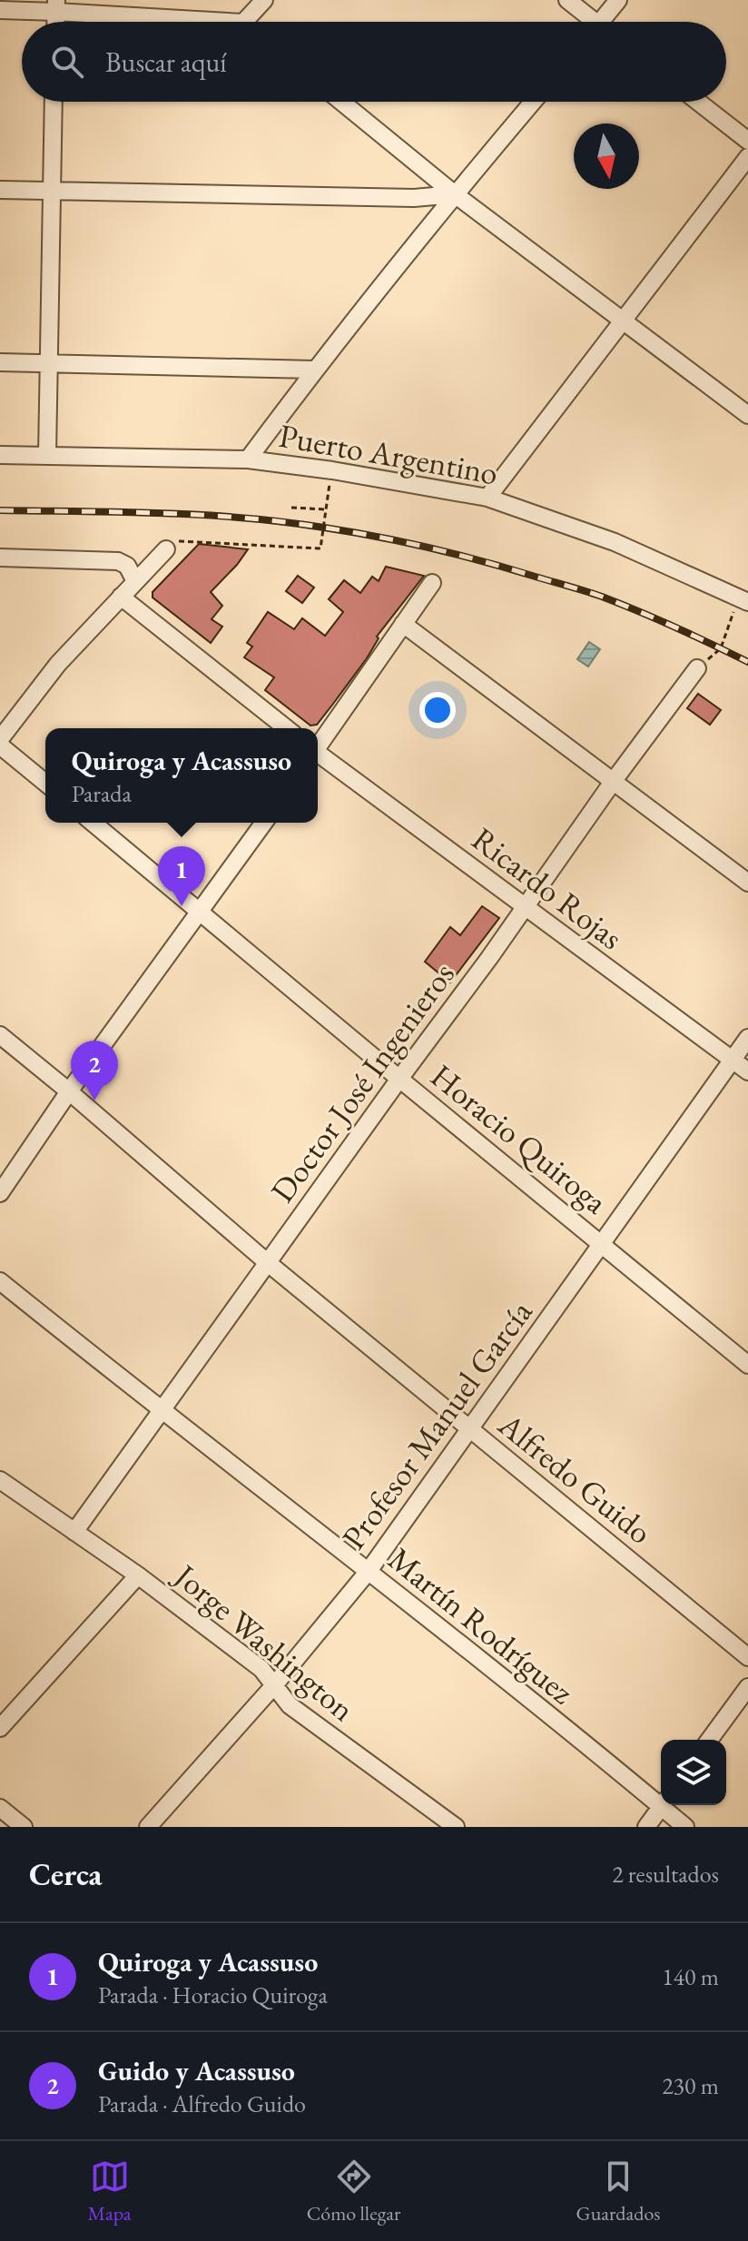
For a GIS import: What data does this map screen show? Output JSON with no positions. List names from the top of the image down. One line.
{"streets":{"street":["Puerto Argentino","Ricardo Rojas","Doctor José Ingenieros","Horacio Quiroga","Profesor Manuel García","Alfredo Guido","Martín Rodríguez","Jorge Washington"]},"crossings":[["Ricardo Rojas","Doctor José Ingenieros"],["Ricardo Rojas","Profesor Manuel García"],["Doctor José Ingenieros","Horacio Quiroga"],["Doctor José Ingenieros","Alfredo Guido"],["Doctor José Ingenieros","Martín Rodríguez"],["Doctor José Ingenieros","Jorge Washington"],["Horacio Quiroga","Profesor Manuel García"],["Profesor Manuel García","Alfredo Guido"],["Profesor Manuel García","Martín Rodríguez"],["Profesor Manuel García","Jorge Washington"]],"north":"bottom","page":{"search":"Buscar aquí","popup":["Quiroga y Acassuso","Parada"],"pins":["1","2"],"heading":["Cerca","2 resultados"],"list":[{"mark":"1","name":"Quiroga y Acassuso","note":"Parada · Horacio Quiroga","value":"140 m"},{"mark":"2","name":"Guido y Acassuso","note":"Parada · Alfredo Guido","value":"230 m"}],"nav":["Mapa","Cómo llegar","Guardados"]}}
